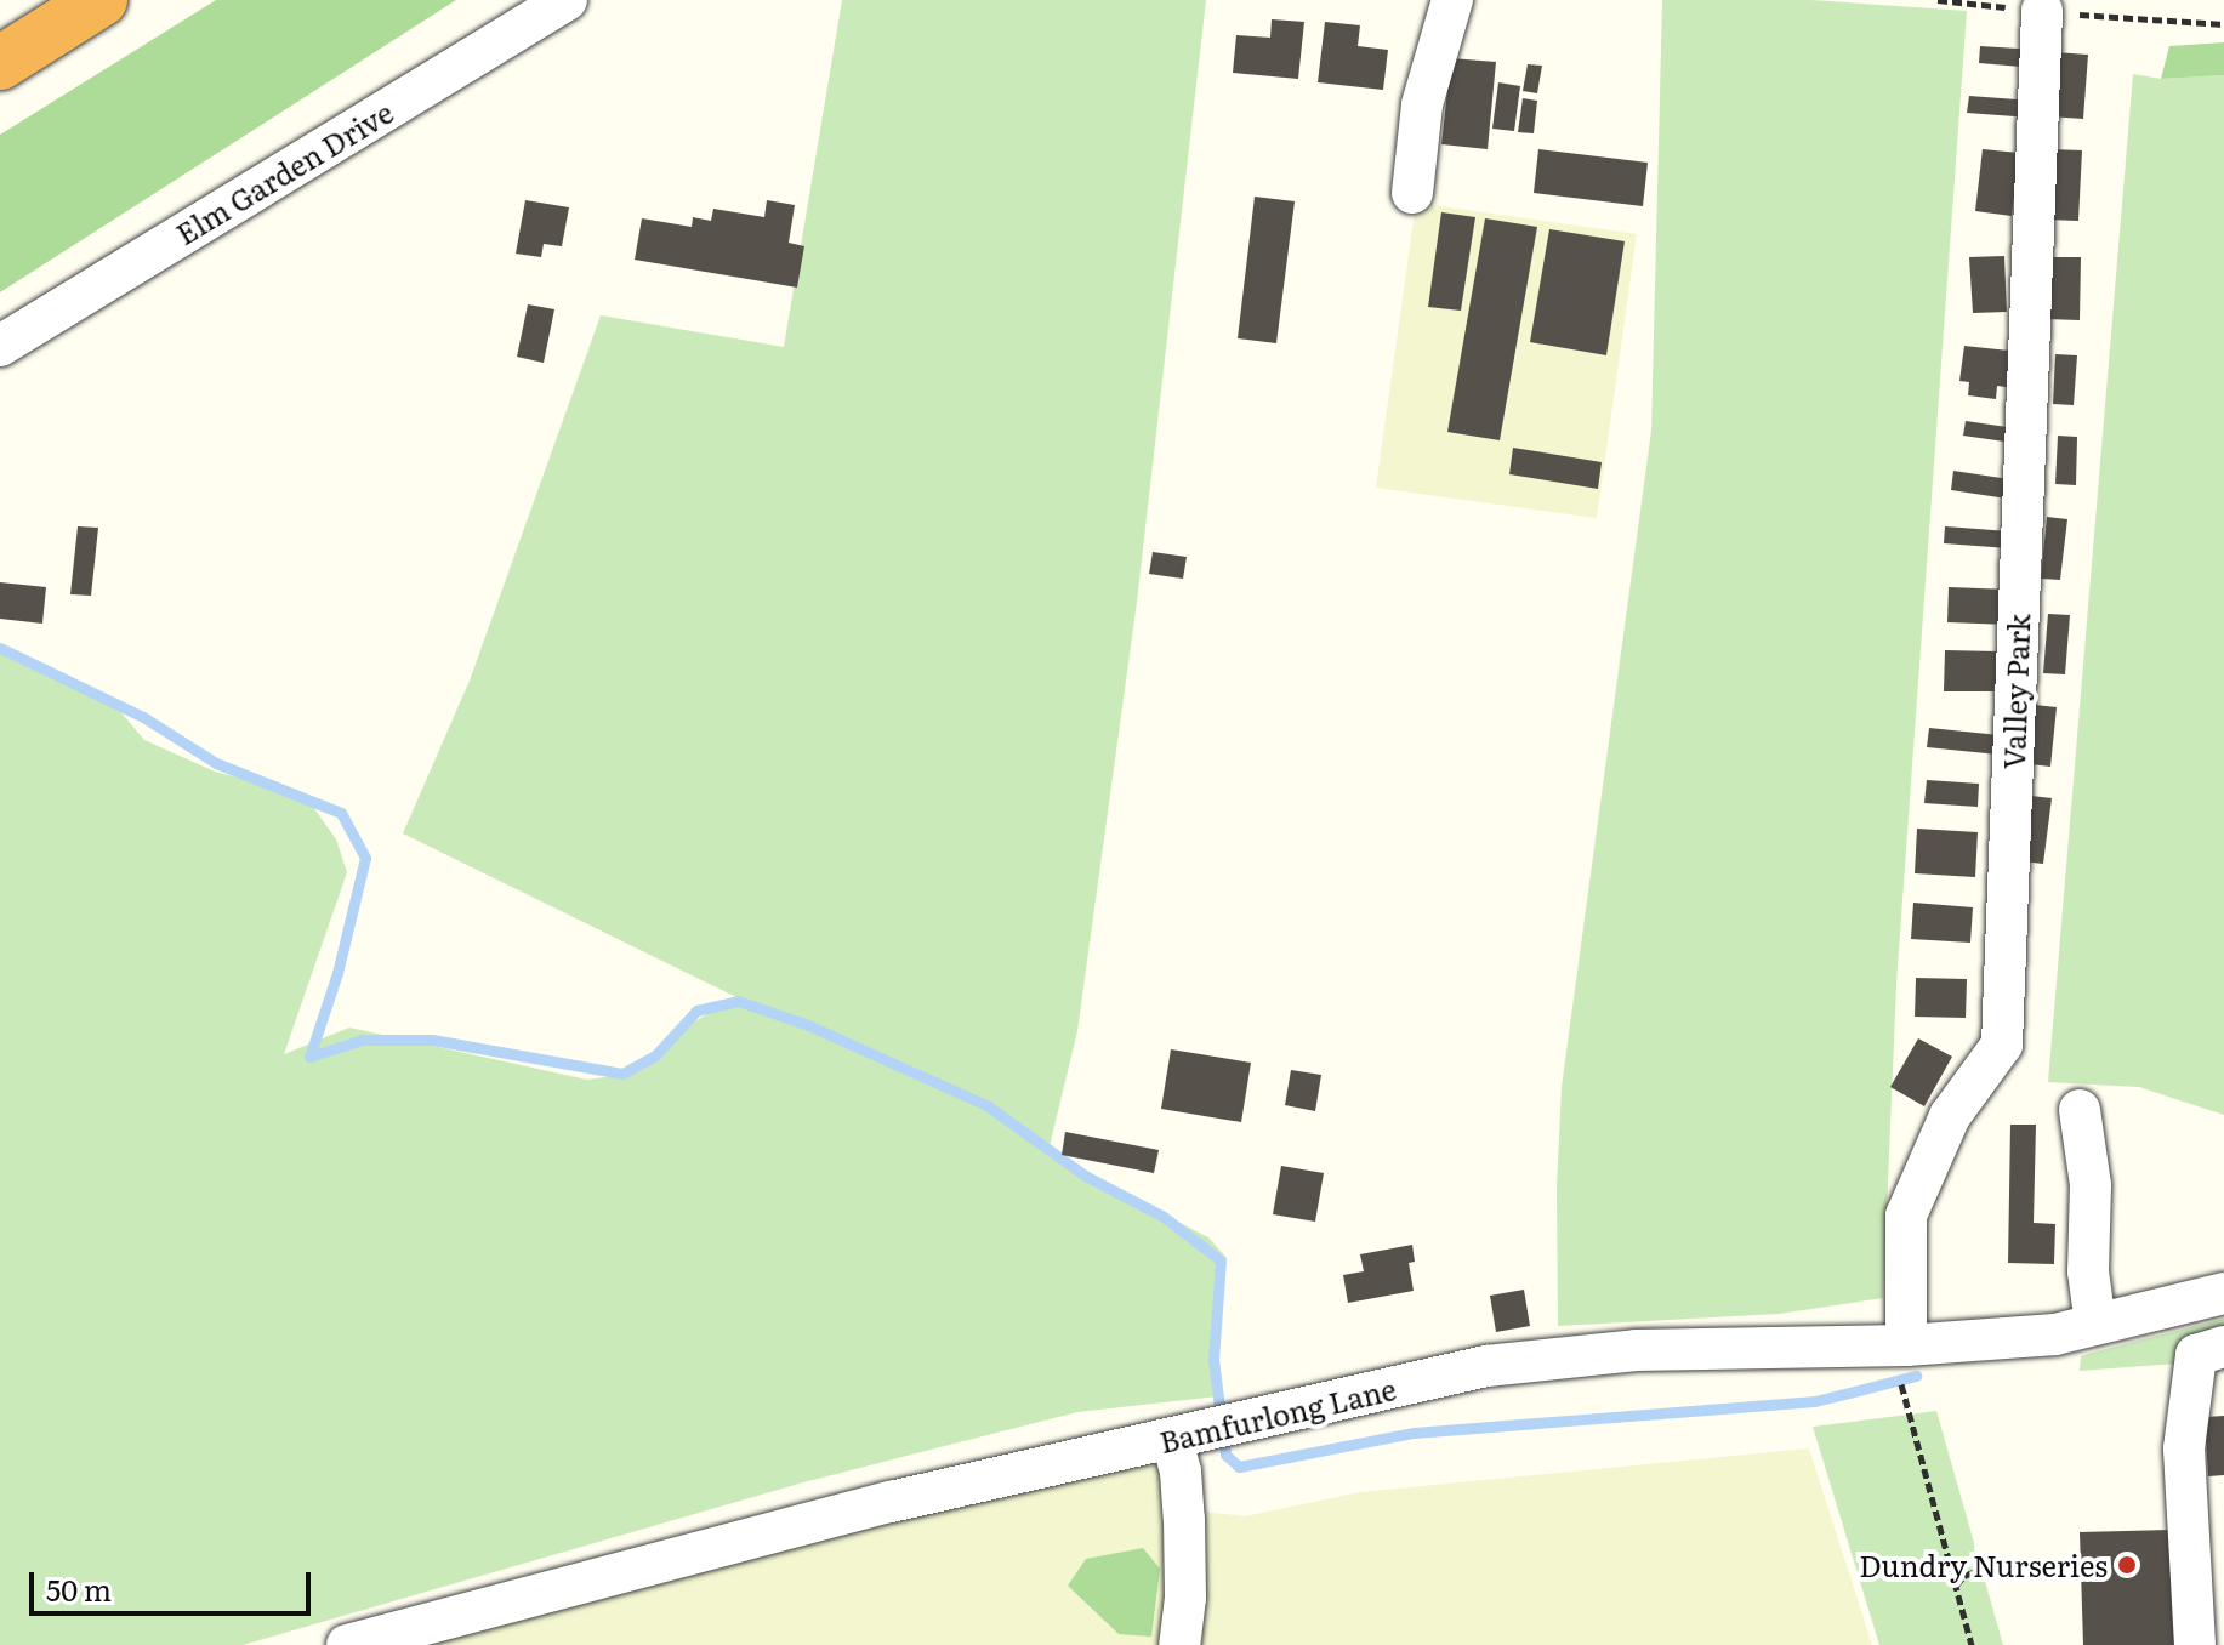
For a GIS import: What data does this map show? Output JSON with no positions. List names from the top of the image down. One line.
{"streets":{"street":["Elm Garden Drive","Valley Park","Bamfurlong Lane"]},"crossings":[["Valley Park","Bamfurlong Lane"]],"places":["Dundry Nurseries"],"scale_bar":"50 m"}
